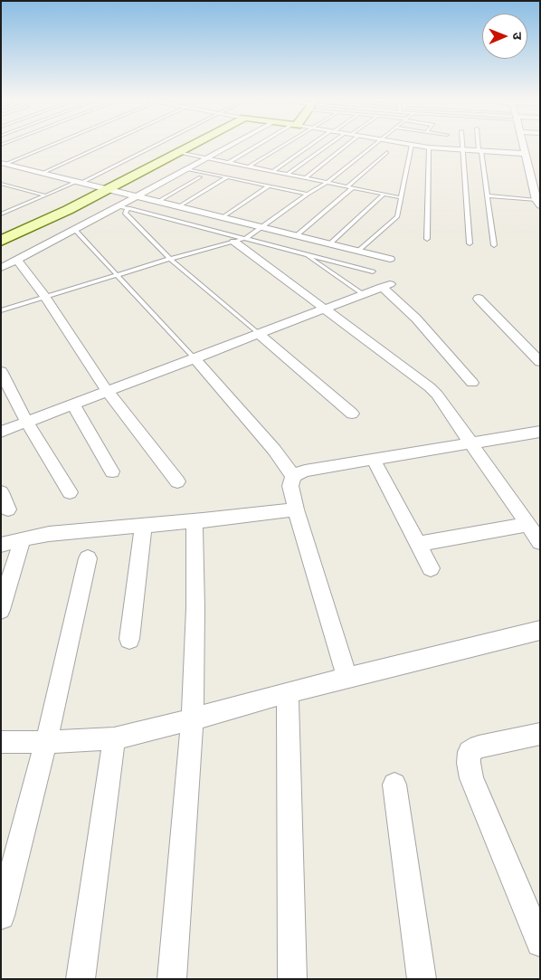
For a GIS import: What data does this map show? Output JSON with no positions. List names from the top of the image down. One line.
{"north":"right"}
